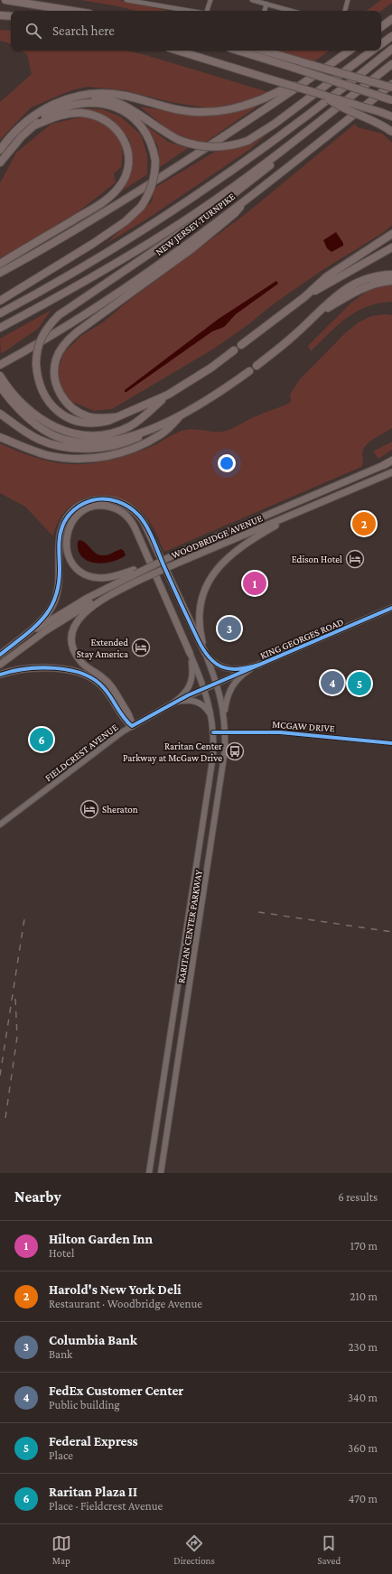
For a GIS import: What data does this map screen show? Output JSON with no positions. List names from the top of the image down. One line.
{"streets":{"highway":["NEW JERSEY TURNPIKE"],"main road":["WOODBRIDGE AVENUE","RARITAN CENTER PARKWAY"],"street":["KING GEORGES ROAD","MCGAW DRIVE","FIELDCREST AVENUE"]},"crossings":[["KING GEORGES ROAD","FIELDCREST AVENUE"],["KING GEORGES ROAD","RARITAN CENTER PARKWAY"],["MCGAW DRIVE","RARITAN CENTER PARKWAY"],["FIELDCREST AVENUE","RARITAN CENTER PARKWAY"]],"places":{"hotel":["Edison Hotel","Extended Stay America","Sheraton"],"bus stop":["Raritan Center Parkway at McGaw Drive"]},"page":{"search":"Search here","pins":["2","1","3","4","5","6"],"heading":["Nearby","6 results"],"list":[{"mark":"1","name":"Hilton Garden Inn","note":"Hotel","value":"170 m"},{"mark":"2","name":"Harold's New York Deli","note":"Restaurant · Woodbridge Avenue","value":"210 m"},{"mark":"3","name":"Columbia Bank","note":"Bank","value":"230 m"},{"mark":"4","name":"FedEx Customer Center","note":"Public building","value":"340 m"},{"mark":"5","name":"Federal Express","note":"Place","value":"360 m"},{"mark":"6","name":"Raritan Plaza II","note":"Place · Fieldcrest Avenue","value":"470 m"}],"nav":["Map","Directions","Saved"]}}
